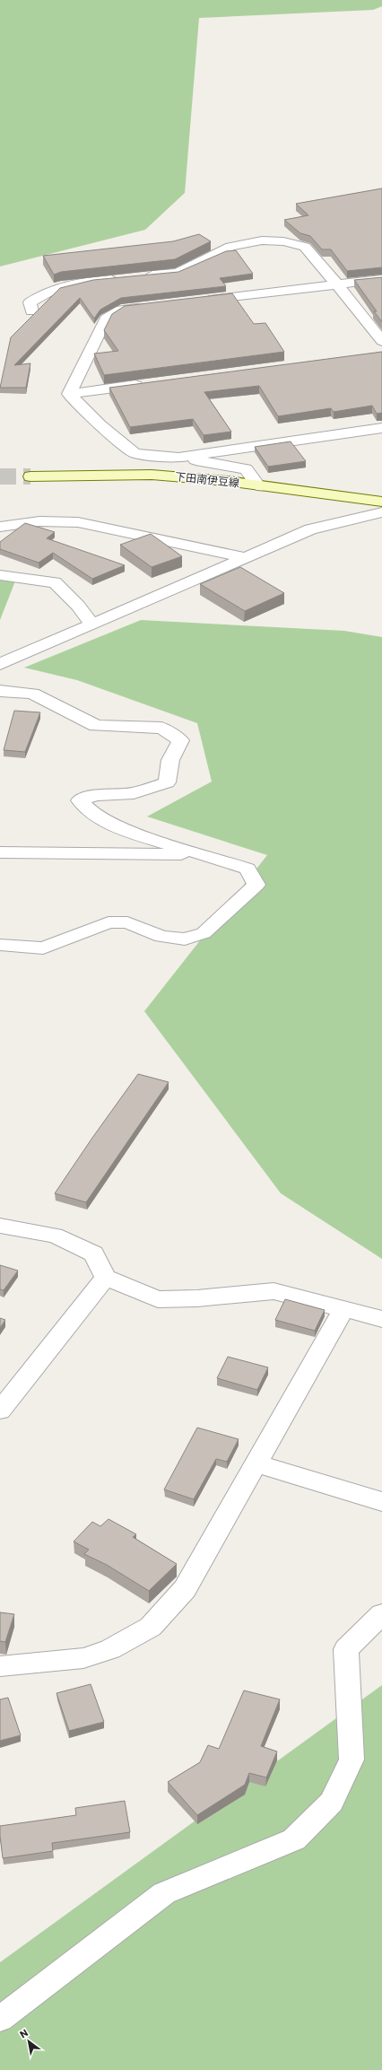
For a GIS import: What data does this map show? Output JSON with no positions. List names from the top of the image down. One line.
{"streets":{"main road":["下田南伊豆線"]},"north":"top left"}
